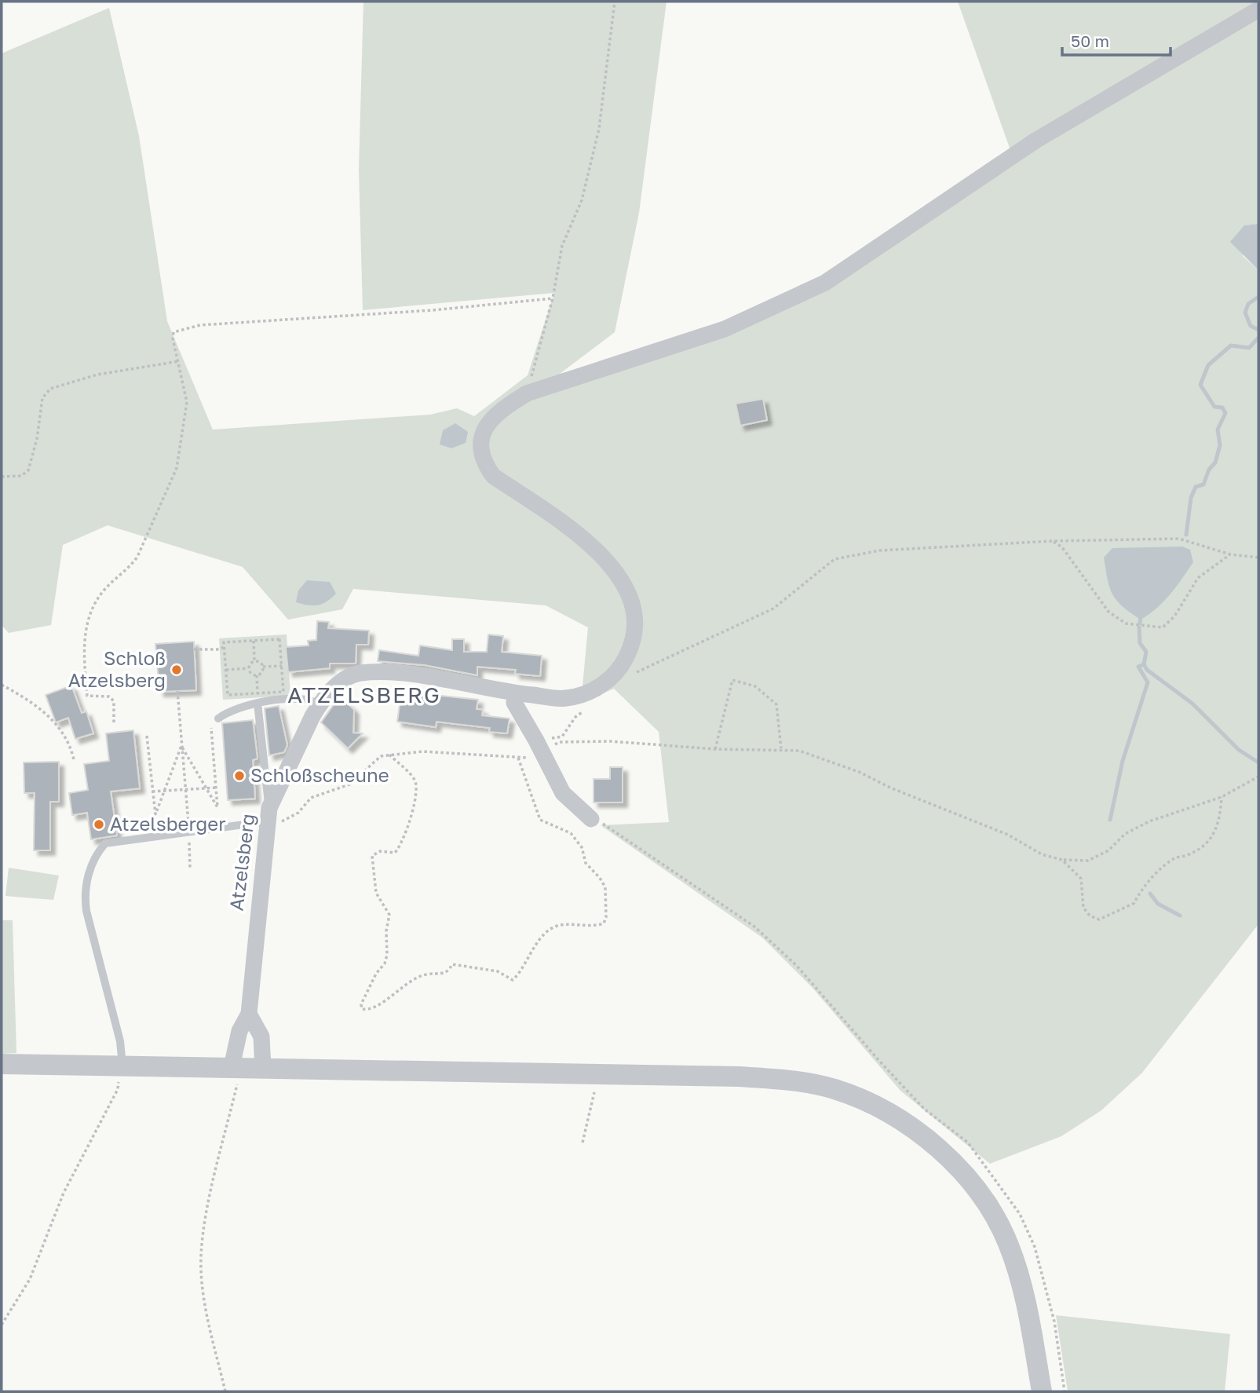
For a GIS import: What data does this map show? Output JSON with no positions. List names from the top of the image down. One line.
{"streets":{"street":["Atzelsberg"]},"districts":["ATZELSBERG"],"places":["Schloß Atzelsberg","Schloßscheune","Atzelsberger"],"scale_bar":"50 m"}
